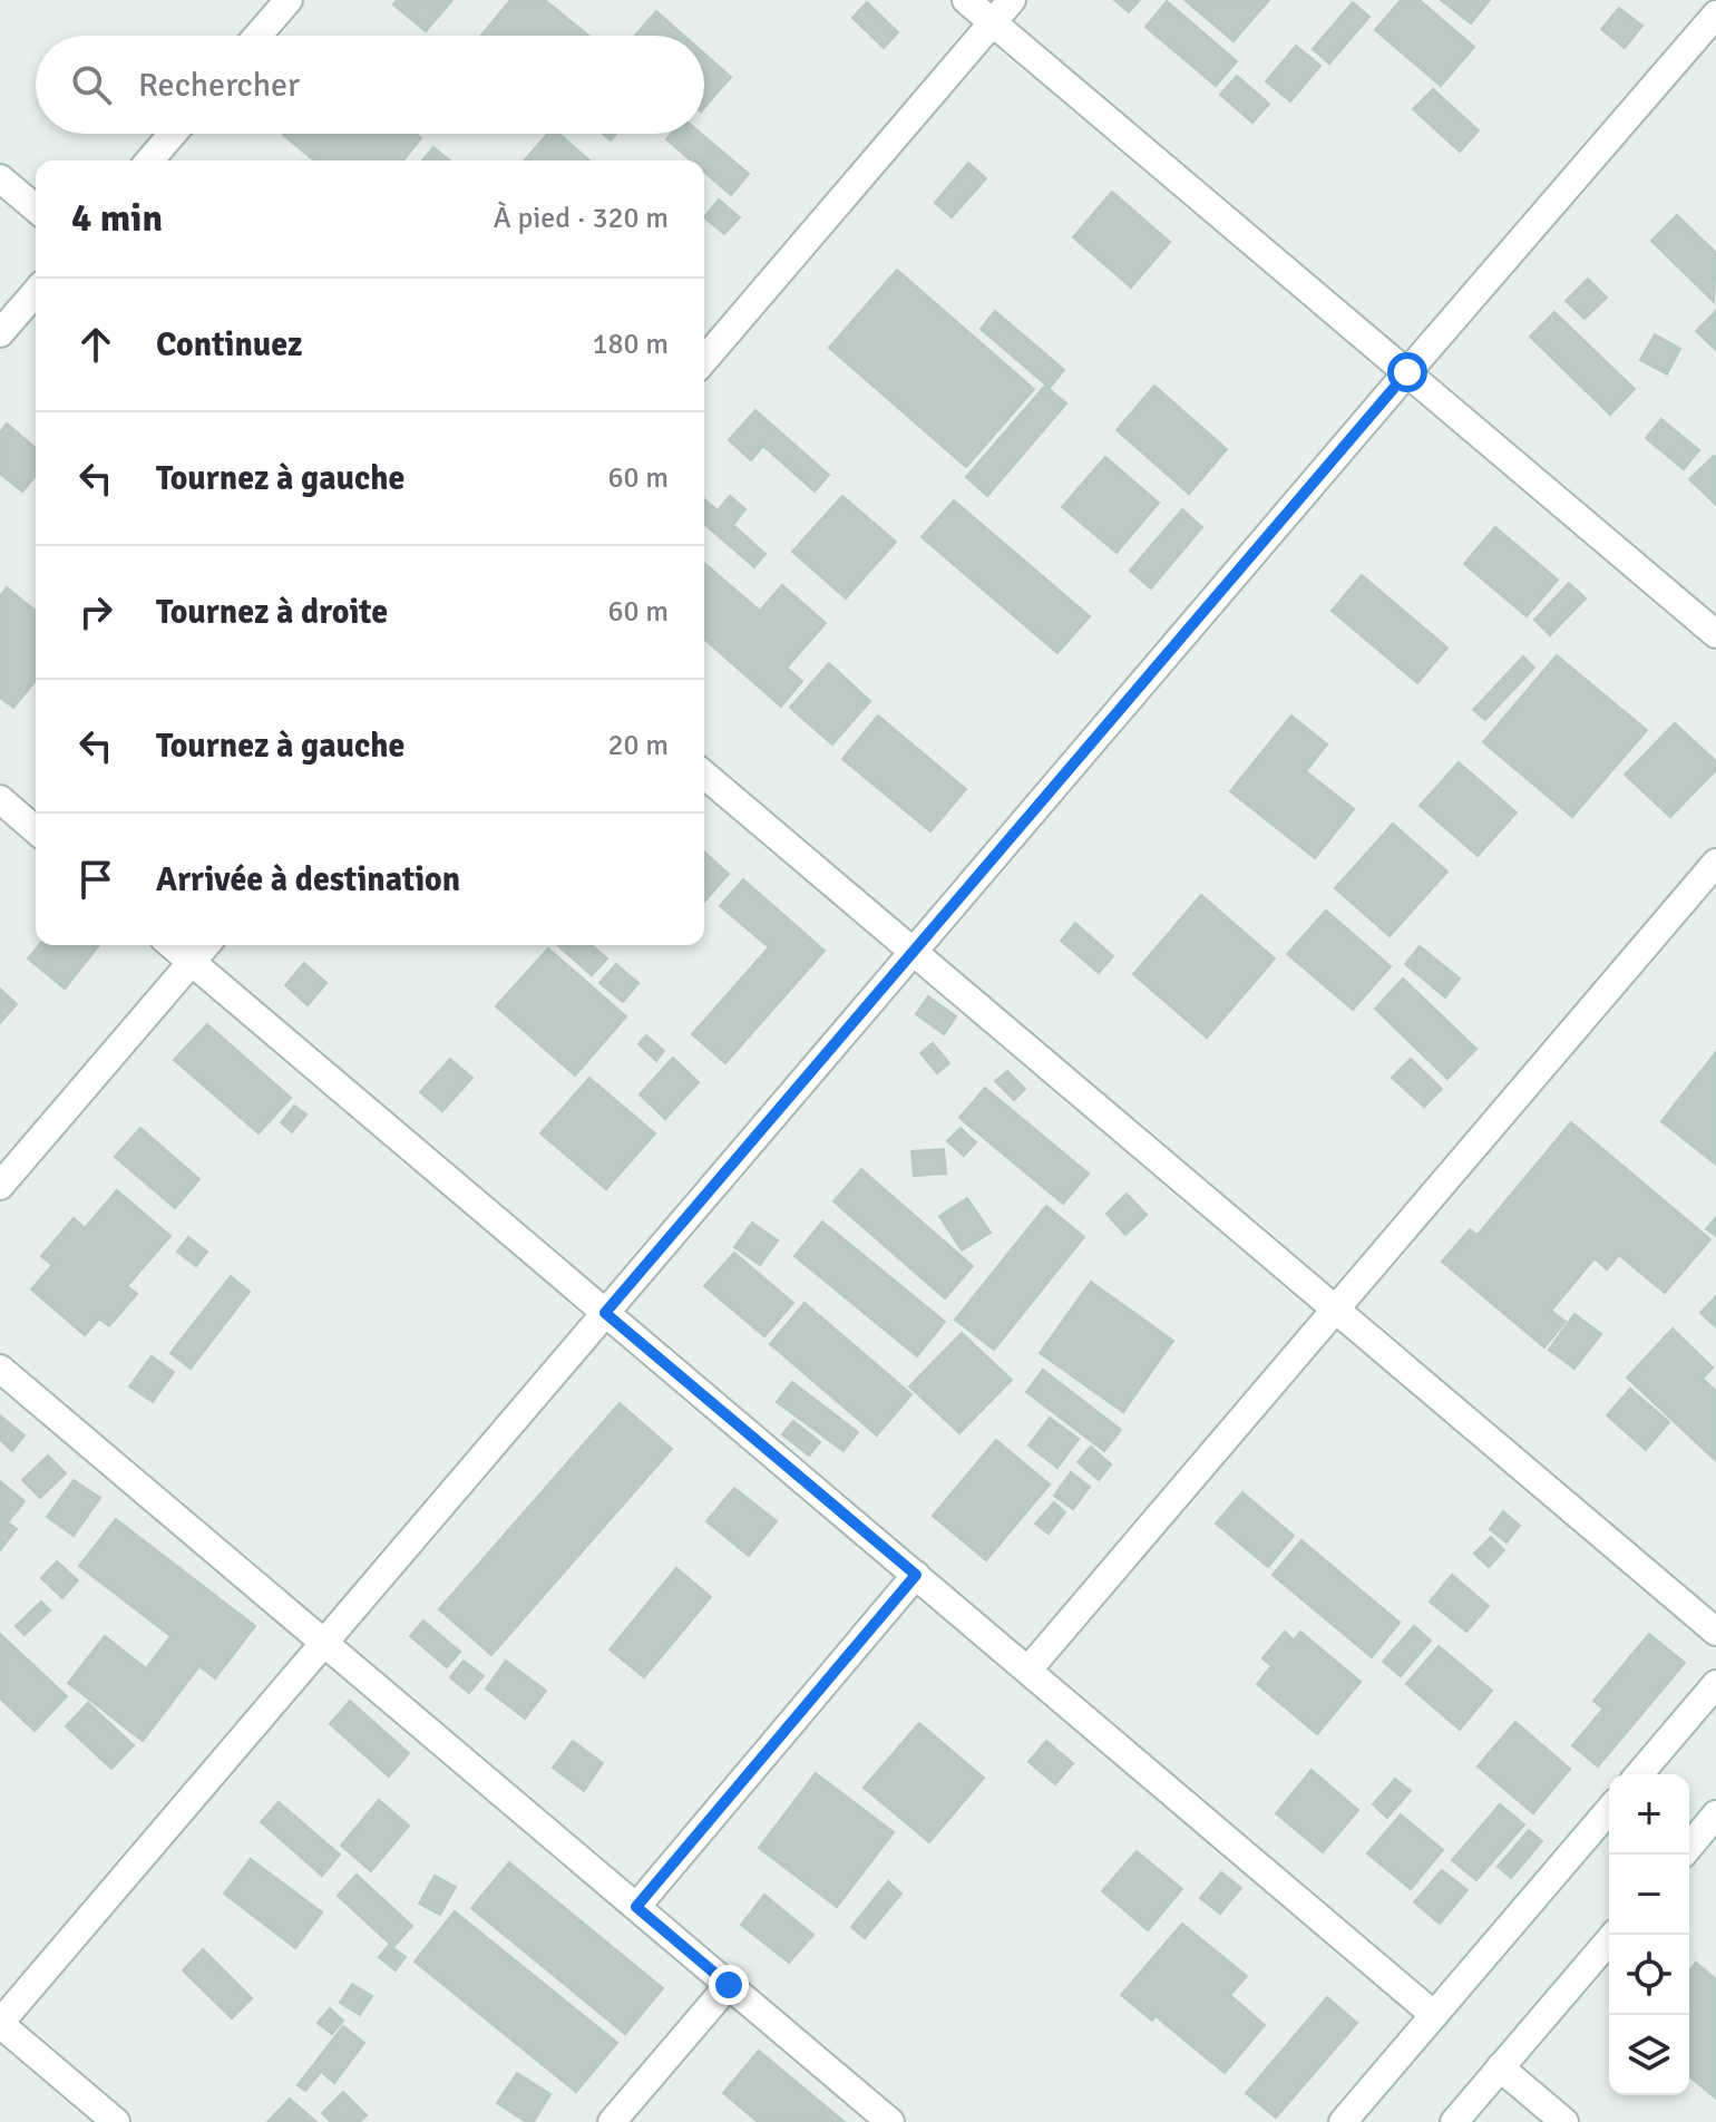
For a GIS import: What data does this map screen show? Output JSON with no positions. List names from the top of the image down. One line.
{"page":{"search":"Rechercher","heading":["4 min","À pied · 320 m"],"list":[["Continuez","180 m"],["Tournez à gauche","60 m"],["Tournez à droite","60 m"],["Tournez à gauche","20 m"],"Arrivée à destination"],"map_buttons":["+","−"]}}
